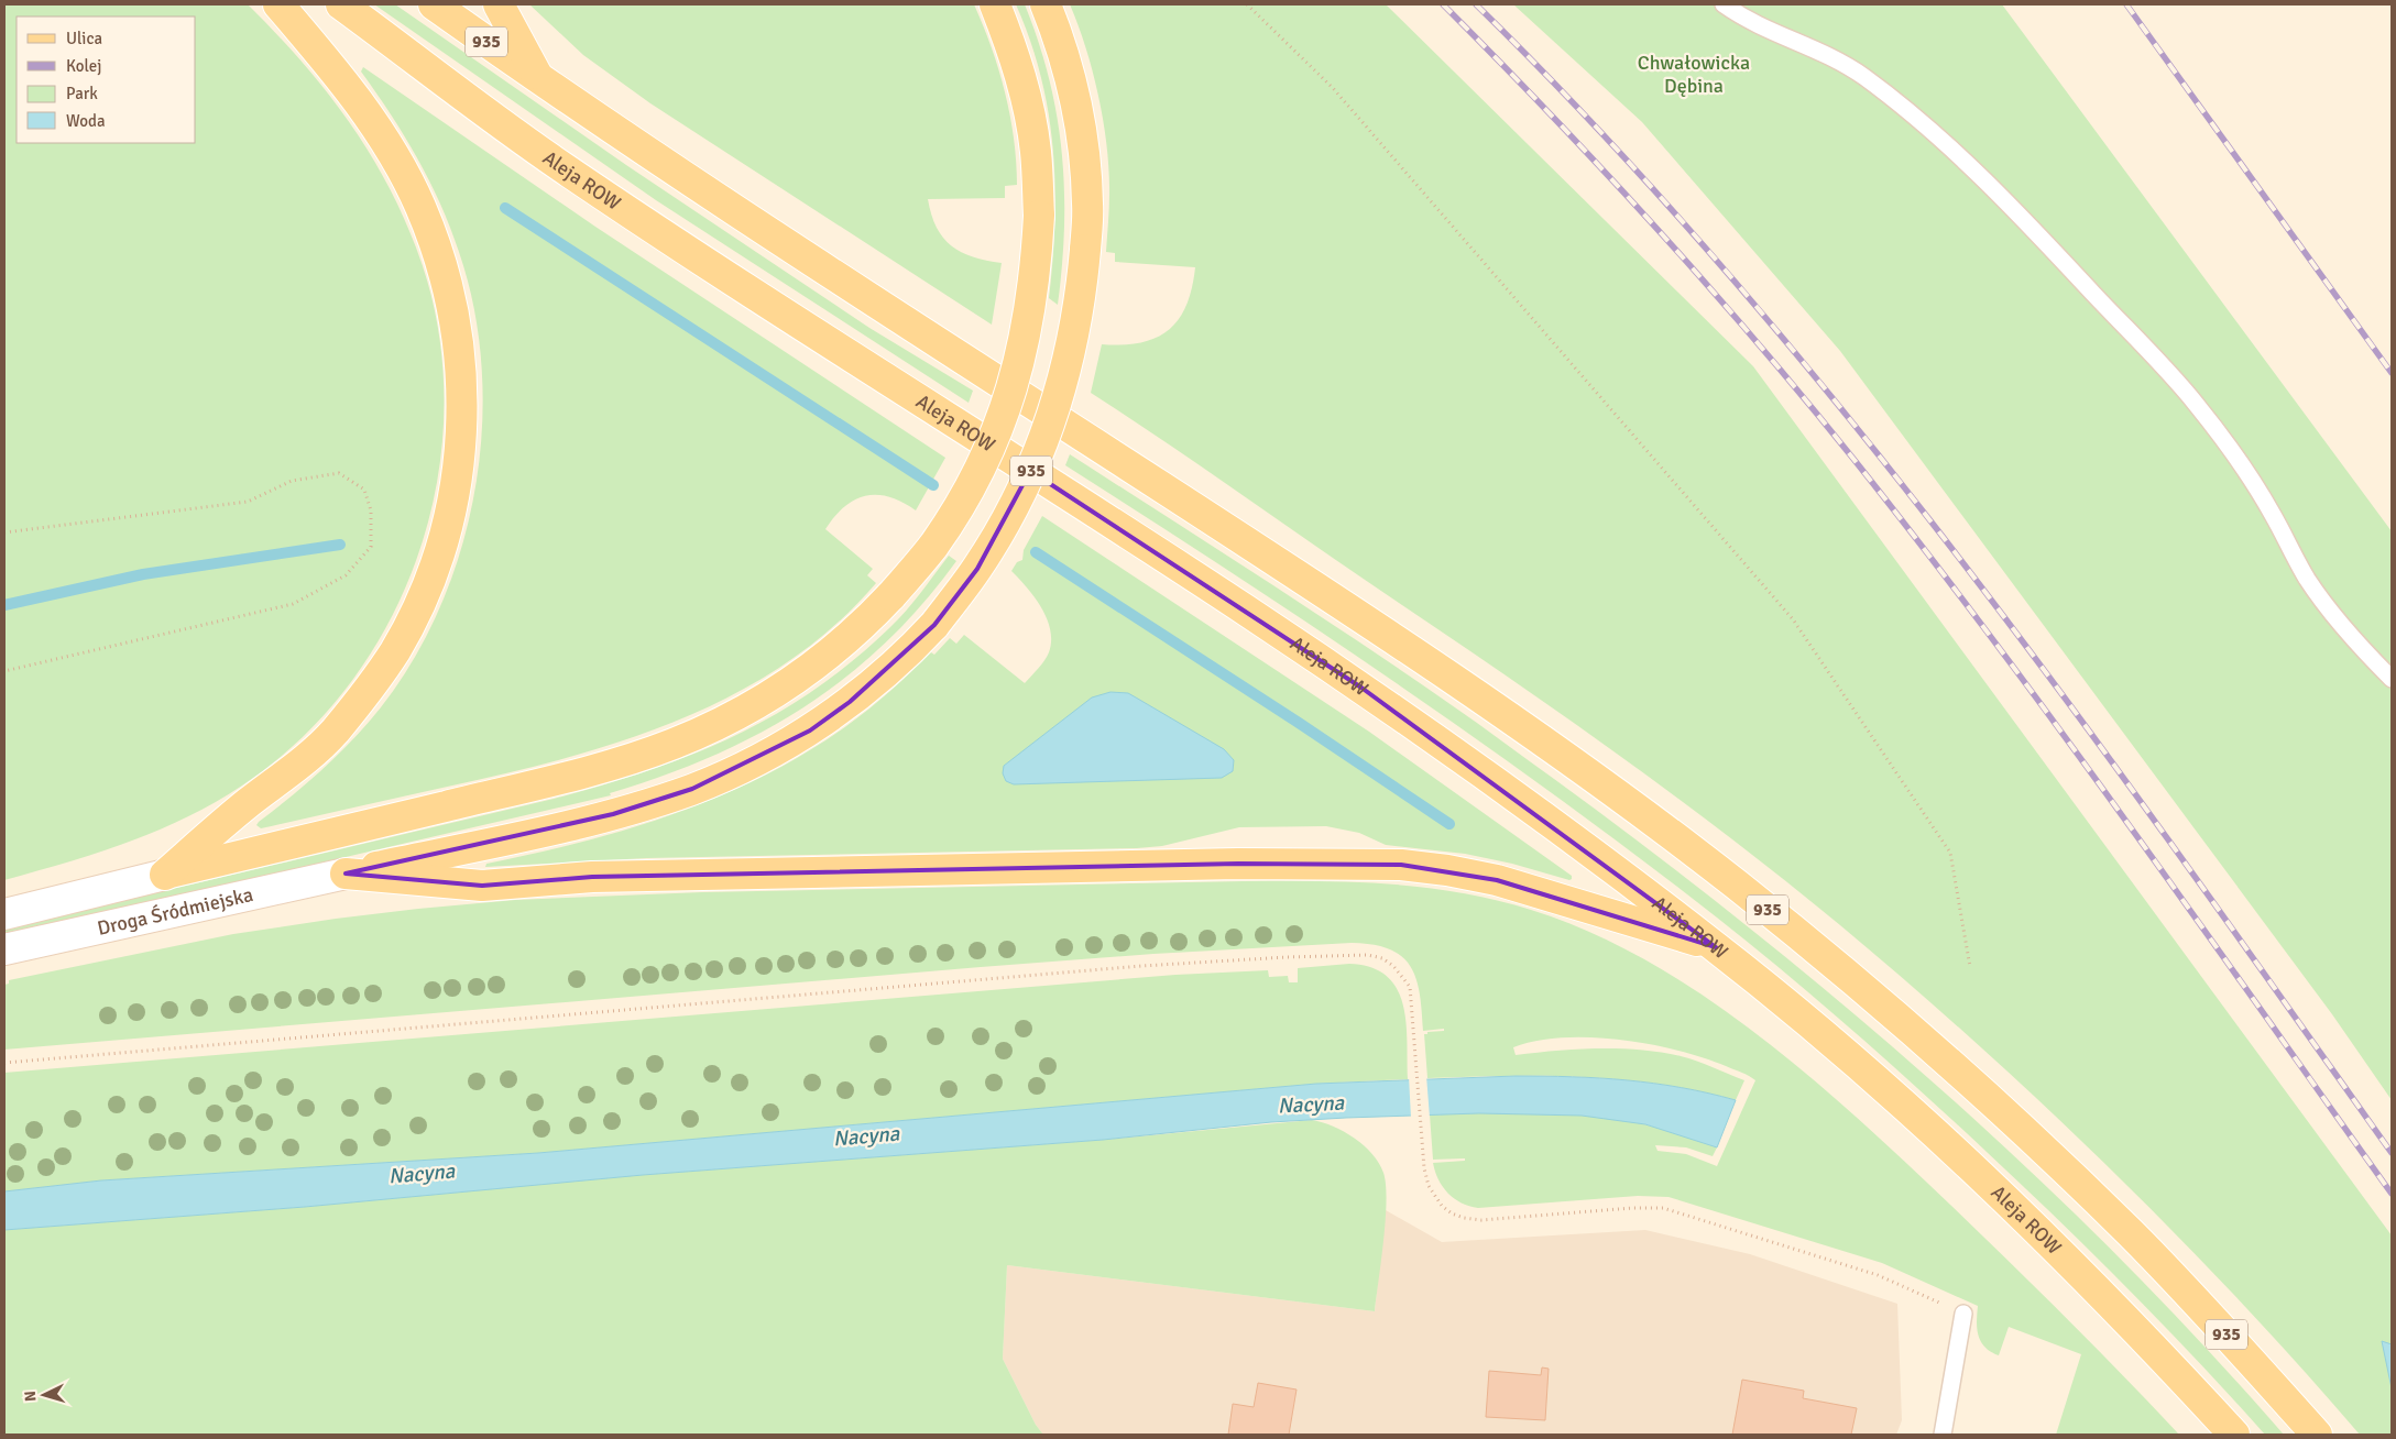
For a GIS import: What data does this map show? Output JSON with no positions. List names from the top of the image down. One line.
{"streets":{"main road":["935","Aleja ROW","Droga Śródmiejska"]},"water":["Nacyna"],"parks":["Chwałowicka Dębina"],"legend":["Ulica","Kolej","Park","Woda"],"north":"left"}
